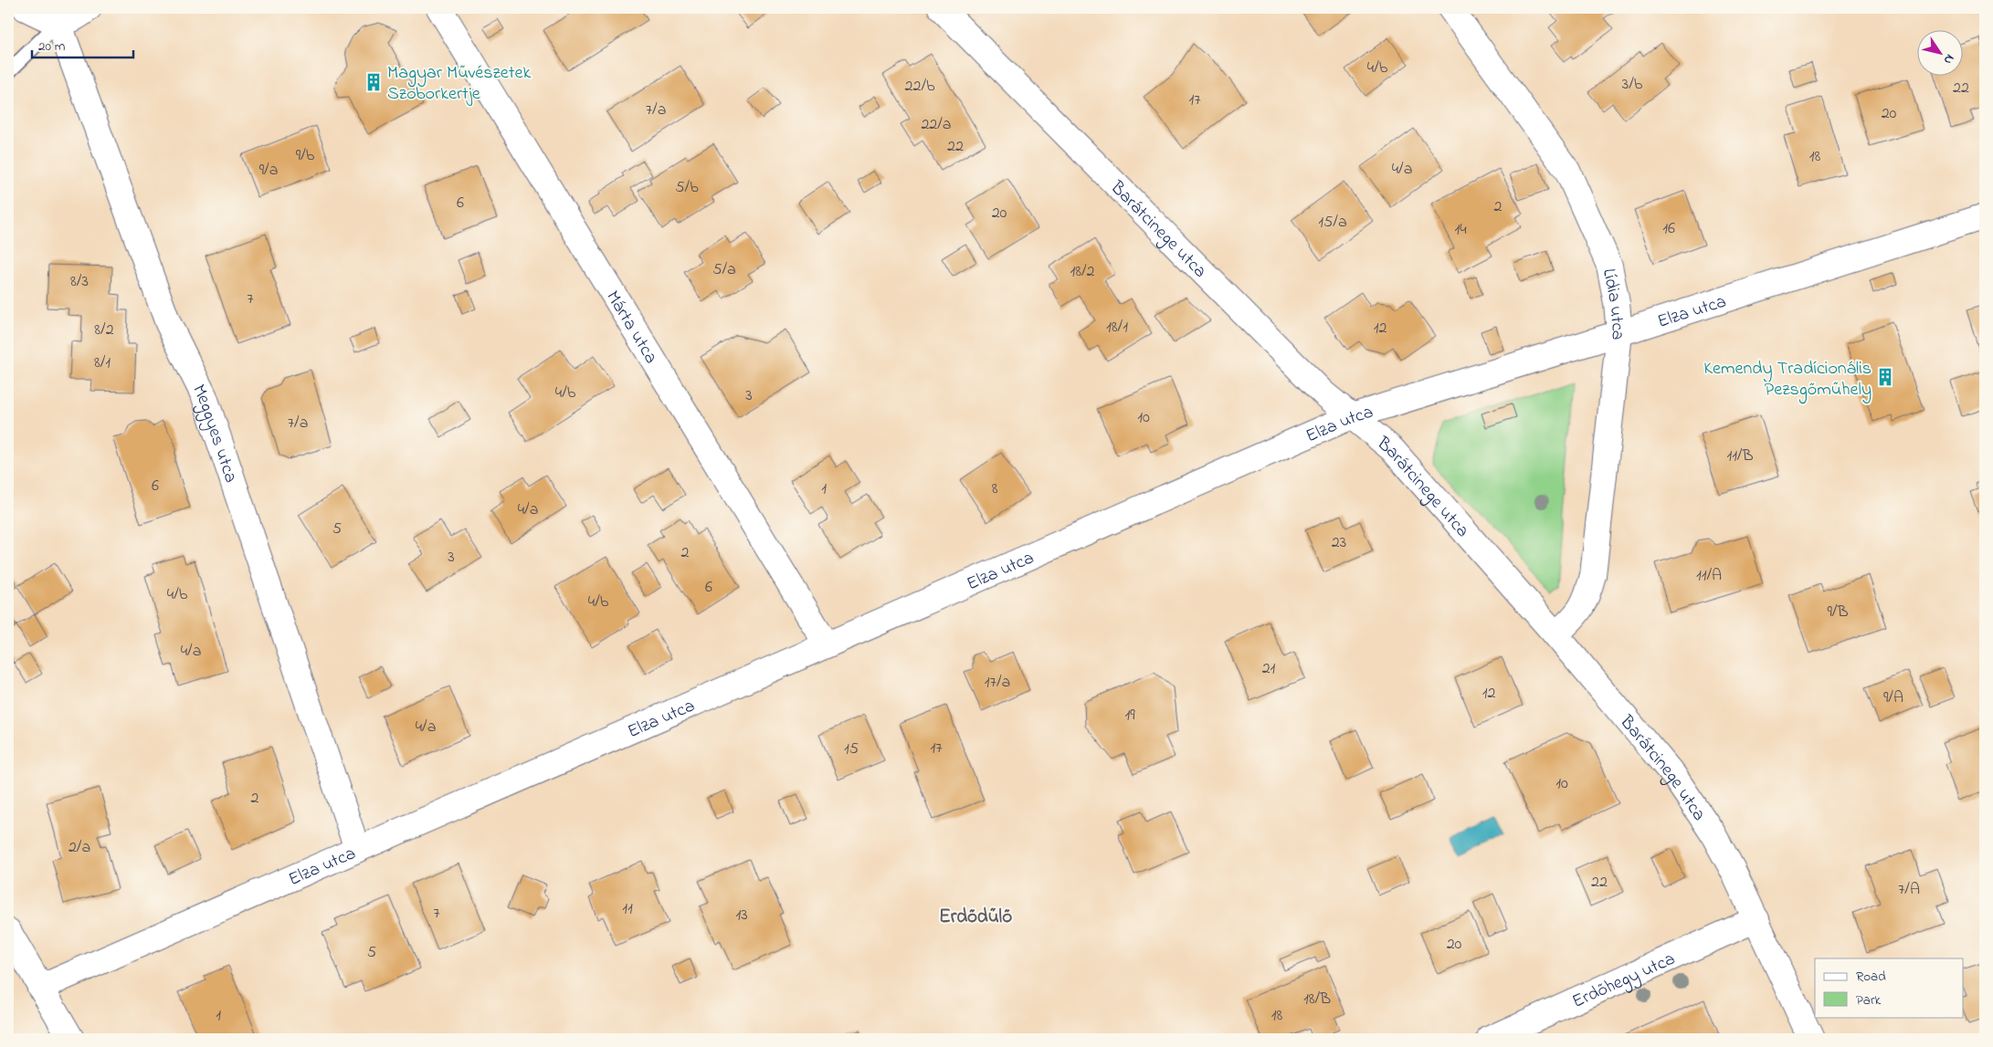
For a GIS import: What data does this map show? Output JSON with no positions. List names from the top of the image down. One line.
{"streets":{"street":["Barátcinege utca","Lídia utca","Elza utca","Márta utca","Meggyes utca","Erdőhegy utca"]},"crossings":[["Barátcinege utca","Lídia utca"],["Barátcinege utca","Elza utca"],["Barátcinege utca","Erdőhegy utca"],["Lídia utca","Elza utca"],["Elza utca","Márta utca"],["Elza utca","Meggyes utca"]],"districts":["Erdődűlő"],"places":{"building":["Magyar Művészetek Szoborkertje","Kemendy Tradícionális Pezsgőműhely"]},"house_numbers":["4/b","3/b","22/b","22","17","7/a","20","22/a","22","9/b","18","4/a","9/a","5/b","6","2","20","15/a","16","14","5/a","18/2","8/3","7","18/1","12","8/2","8/1","4/b","3","10","7/a","11/B","6","1","8","4/a","5","23","2","3","11/A","6","4/b","4/b","9/B","4/a","21","17/a","12","9/A","19","4/a","17","15","10","2","2/a","22","7/A","11","7","13","20","5","18/B","1","18"],"legend":["Road","Park"],"scale_bar":"20 m","north":"bottom right"}
